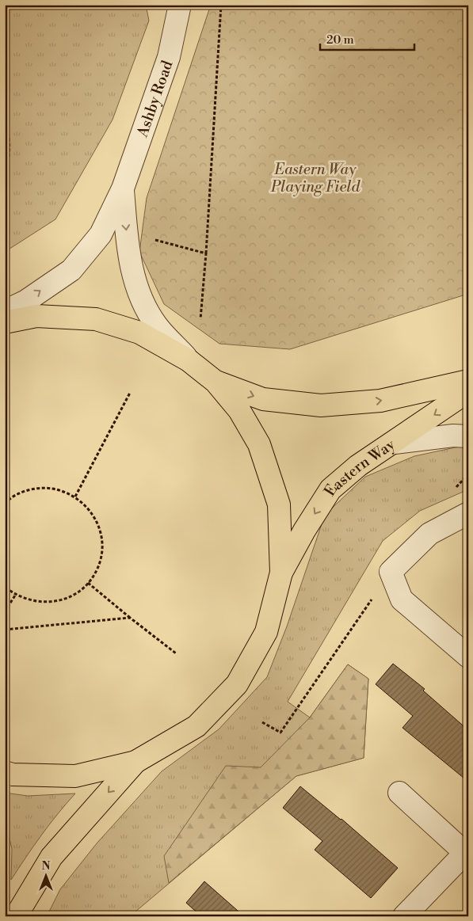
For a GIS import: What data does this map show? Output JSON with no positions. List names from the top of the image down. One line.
{"streets":{"main road":["Eastern Way"],"street":["Ashby Road"]},"one_way":["Eastern Way"],"parks":["Eastern Way Playing Field"],"scale_bar":"20 m","north":"top"}
